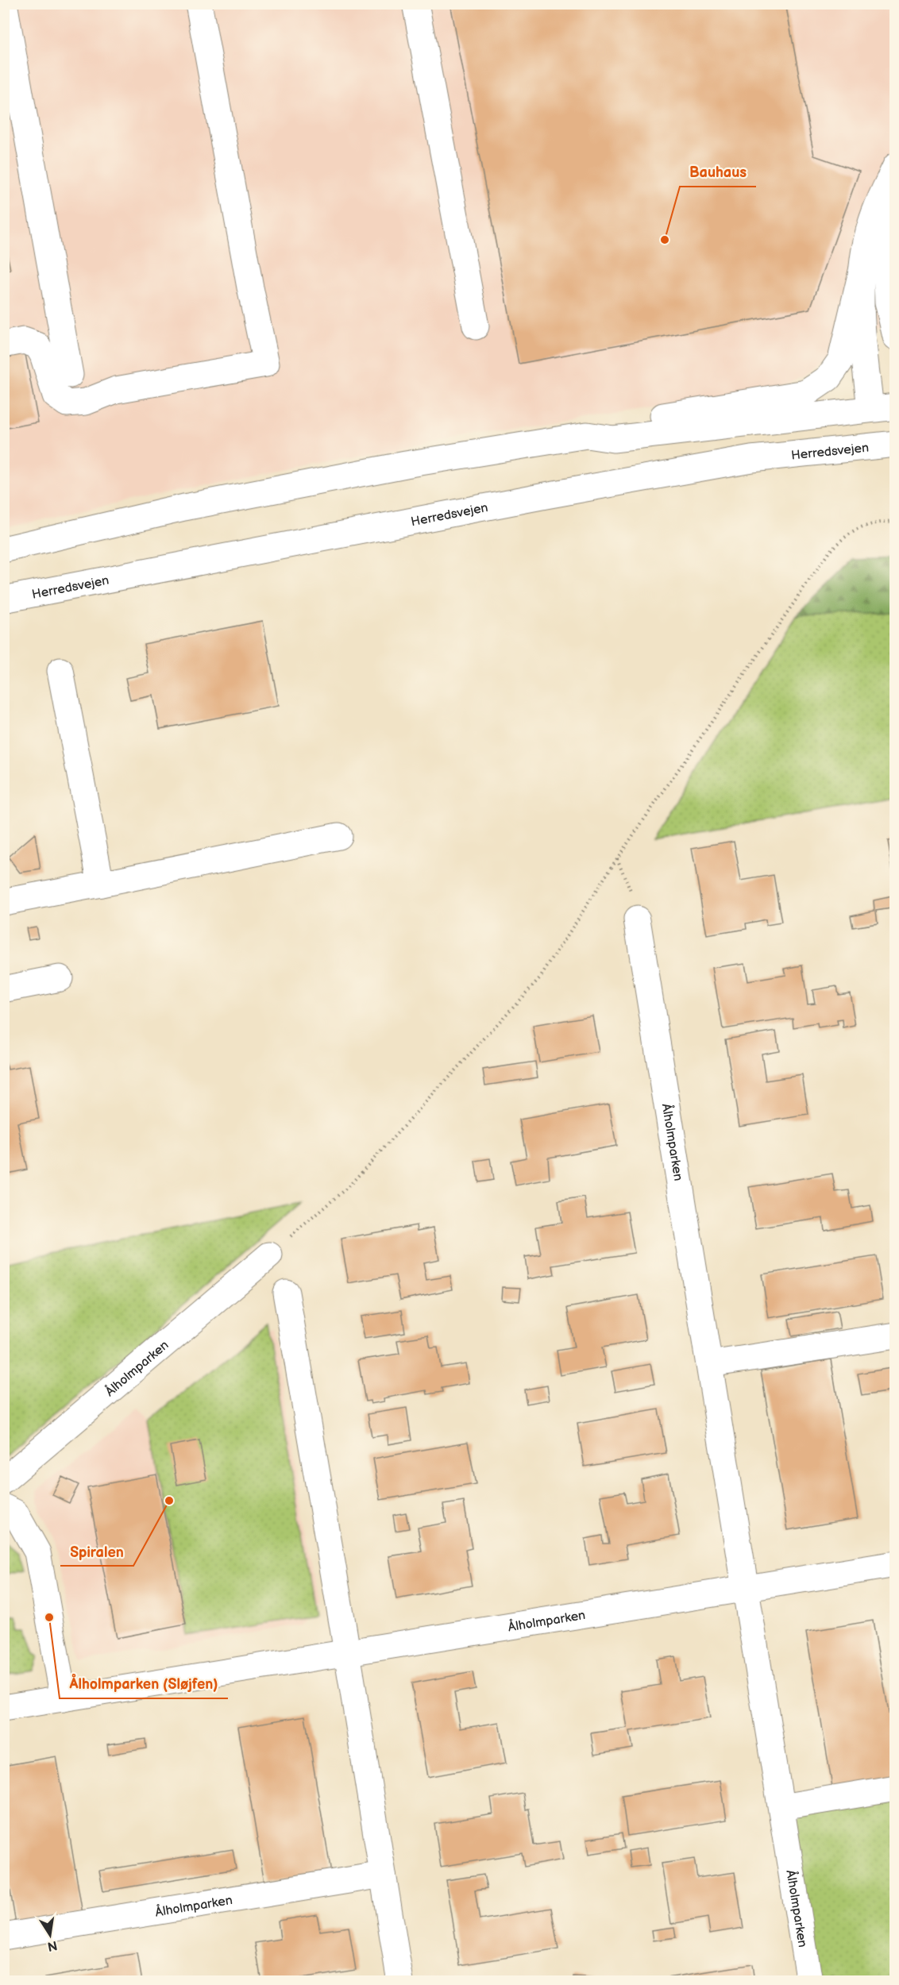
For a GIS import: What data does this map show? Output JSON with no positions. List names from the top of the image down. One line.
{"streets":{"street":["Herredsvejen","Ålholmparken"]},"places":["Bauhaus","Spiralen","Ålholmparken (Sløjfen)"],"north":"bottom"}
